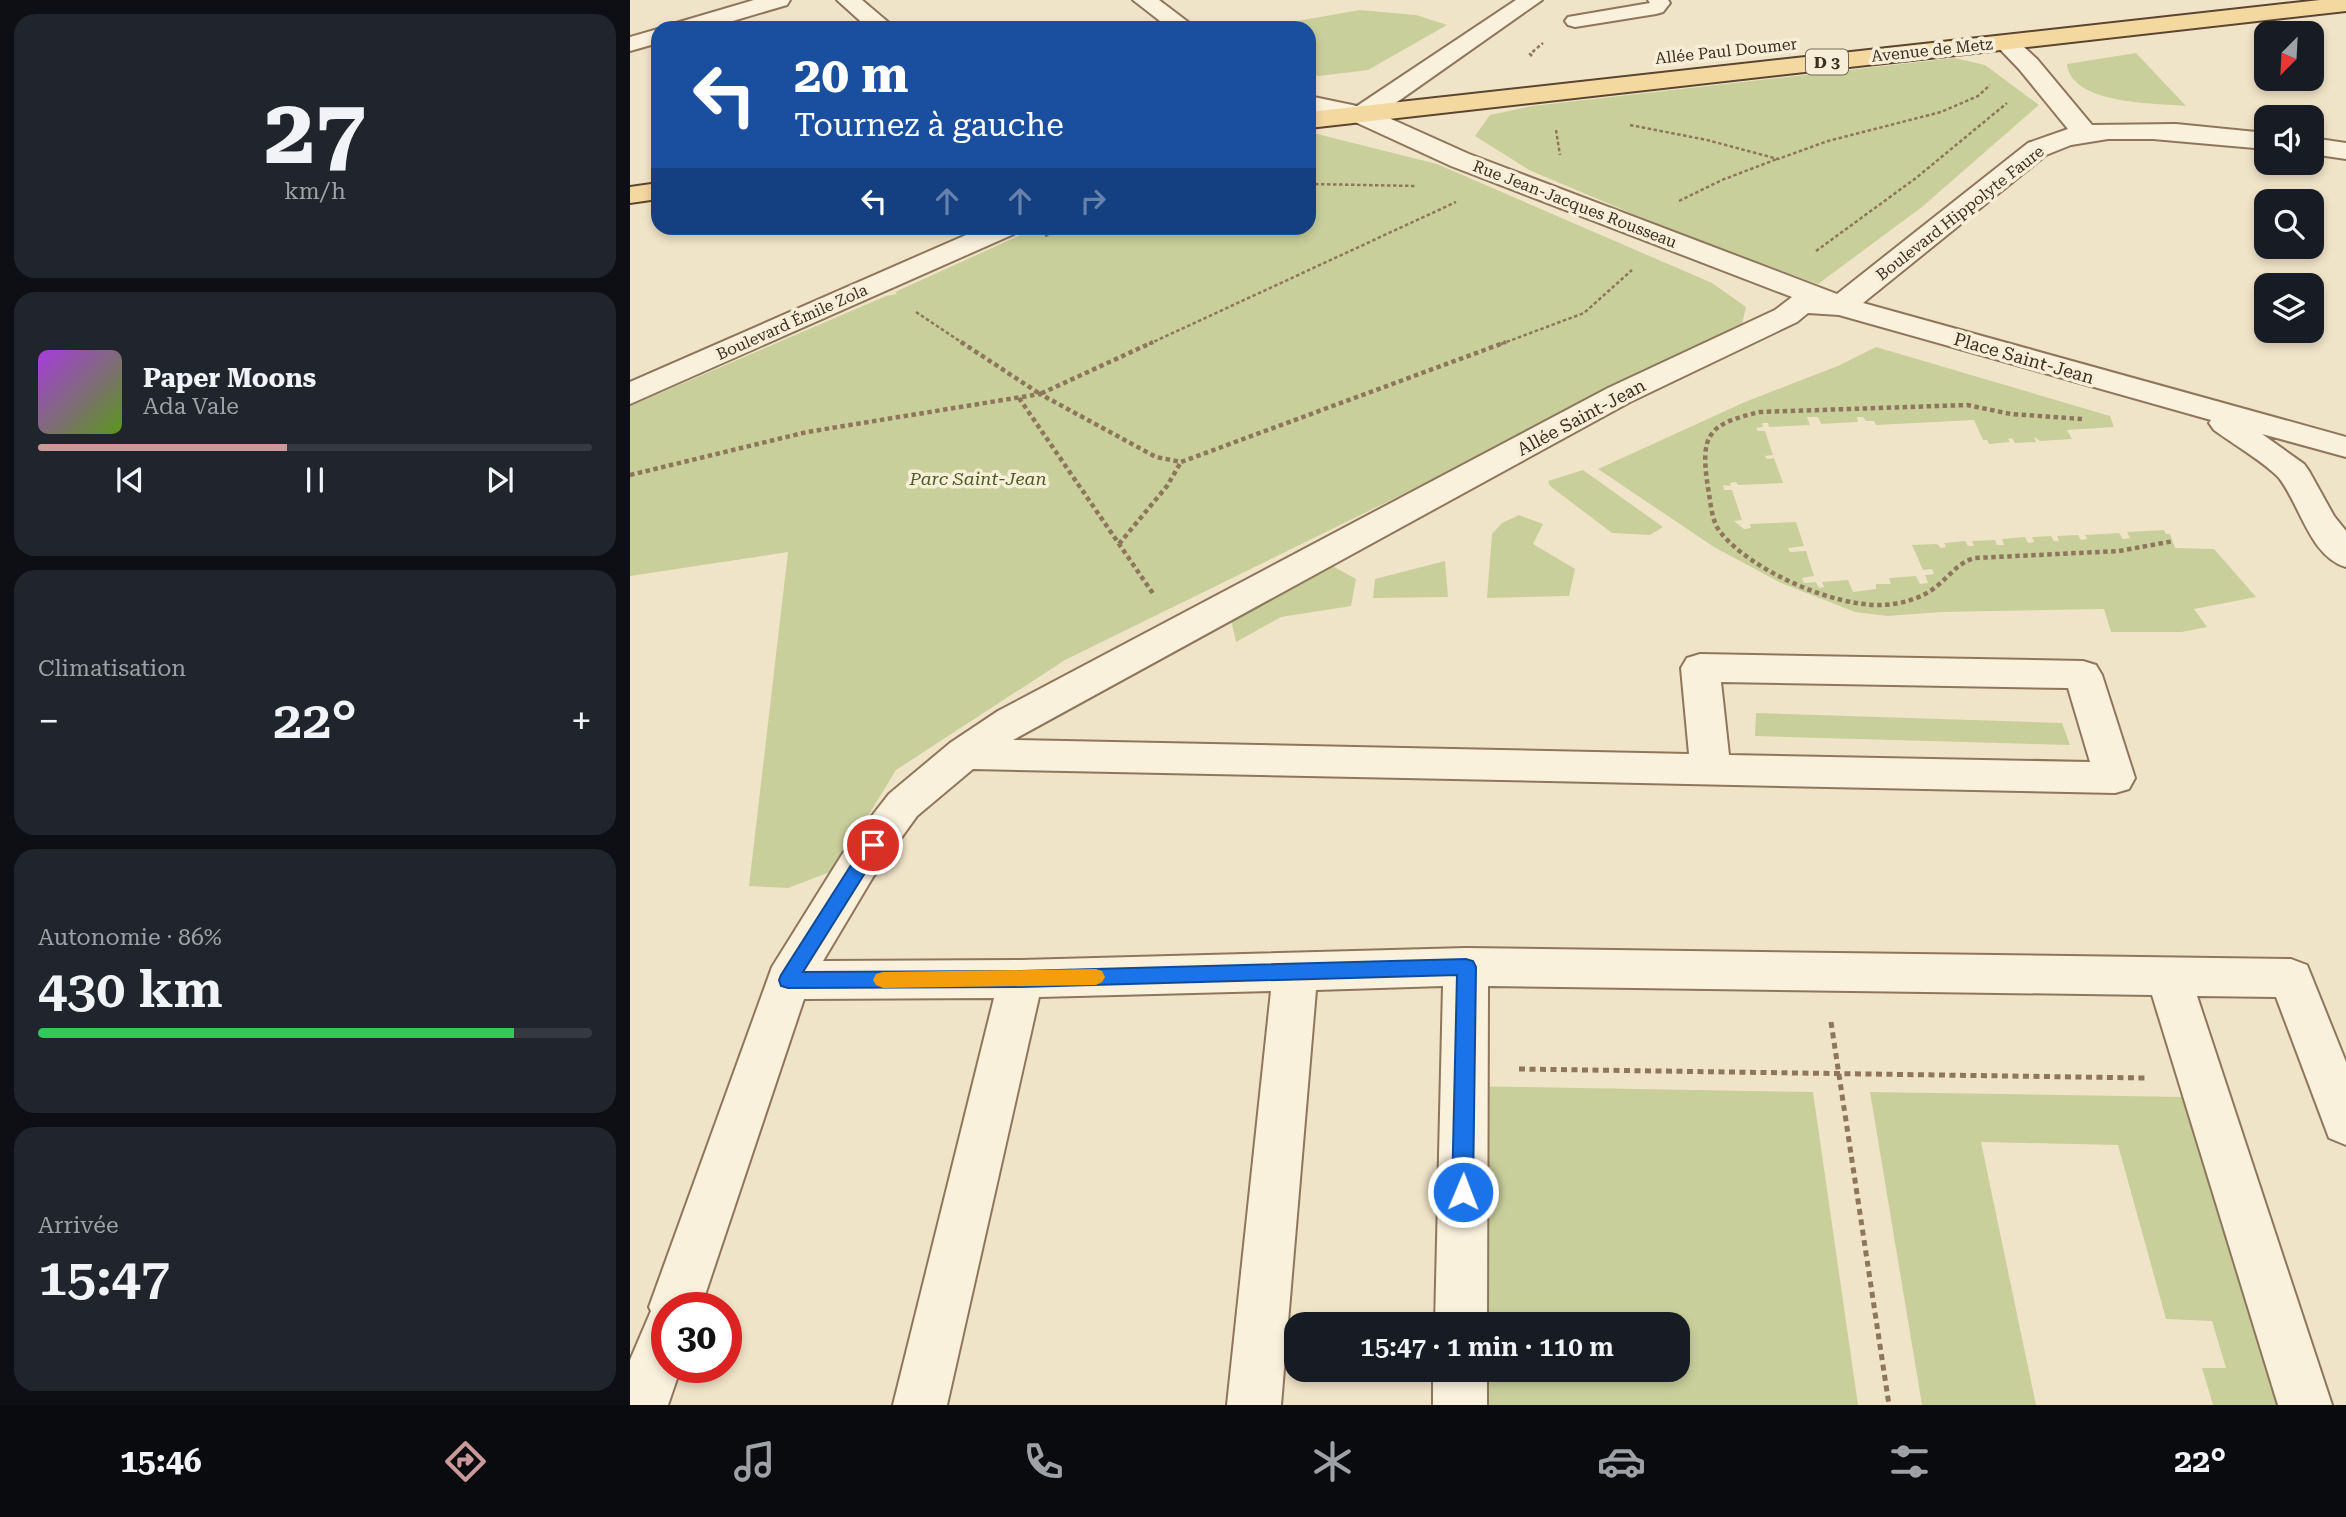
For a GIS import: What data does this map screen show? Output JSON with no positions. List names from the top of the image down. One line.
{"streets":{"main road":["Avenue de Metz","Allée Paul Doumer","D 3"],"street":["Rue Jean-Jacques Rousseau","Boulevard Hippolyte Faure","Boulevard Émile Zola","Place Saint-Jean","Allée Saint-Jean"]},"crossings":[["Avenue de Metz","Rue Jean-Jacques Rousseau"],["Rue Jean-Jacques Rousseau","Boulevard Hippolyte Faure"],["Rue Jean-Jacques Rousseau","Place Saint-Jean"],["Rue Jean-Jacques Rousseau","Allée Saint-Jean"],["Boulevard Hippolyte Faure","Place Saint-Jean"],["Boulevard Hippolyte Faure","Allée Saint-Jean"],["Place Saint-Jean","Allée Saint-Jean"]],"parks":["Parc Saint-Jean"],"north":"bottom left","page":{"tile":[["27","km/h"],"Climatisation",["Autonomie · 86%","430 km"],["Arrivée","15:47"]],"turn":["20 m","Tournez à gauche"],"song":["Paper Moons","Ada Vale"],"heat":["−","22°","+"],"limit":"30","trip":"15:47 · 1 min · 110 m","tabs":["15:46","22°"]}}
